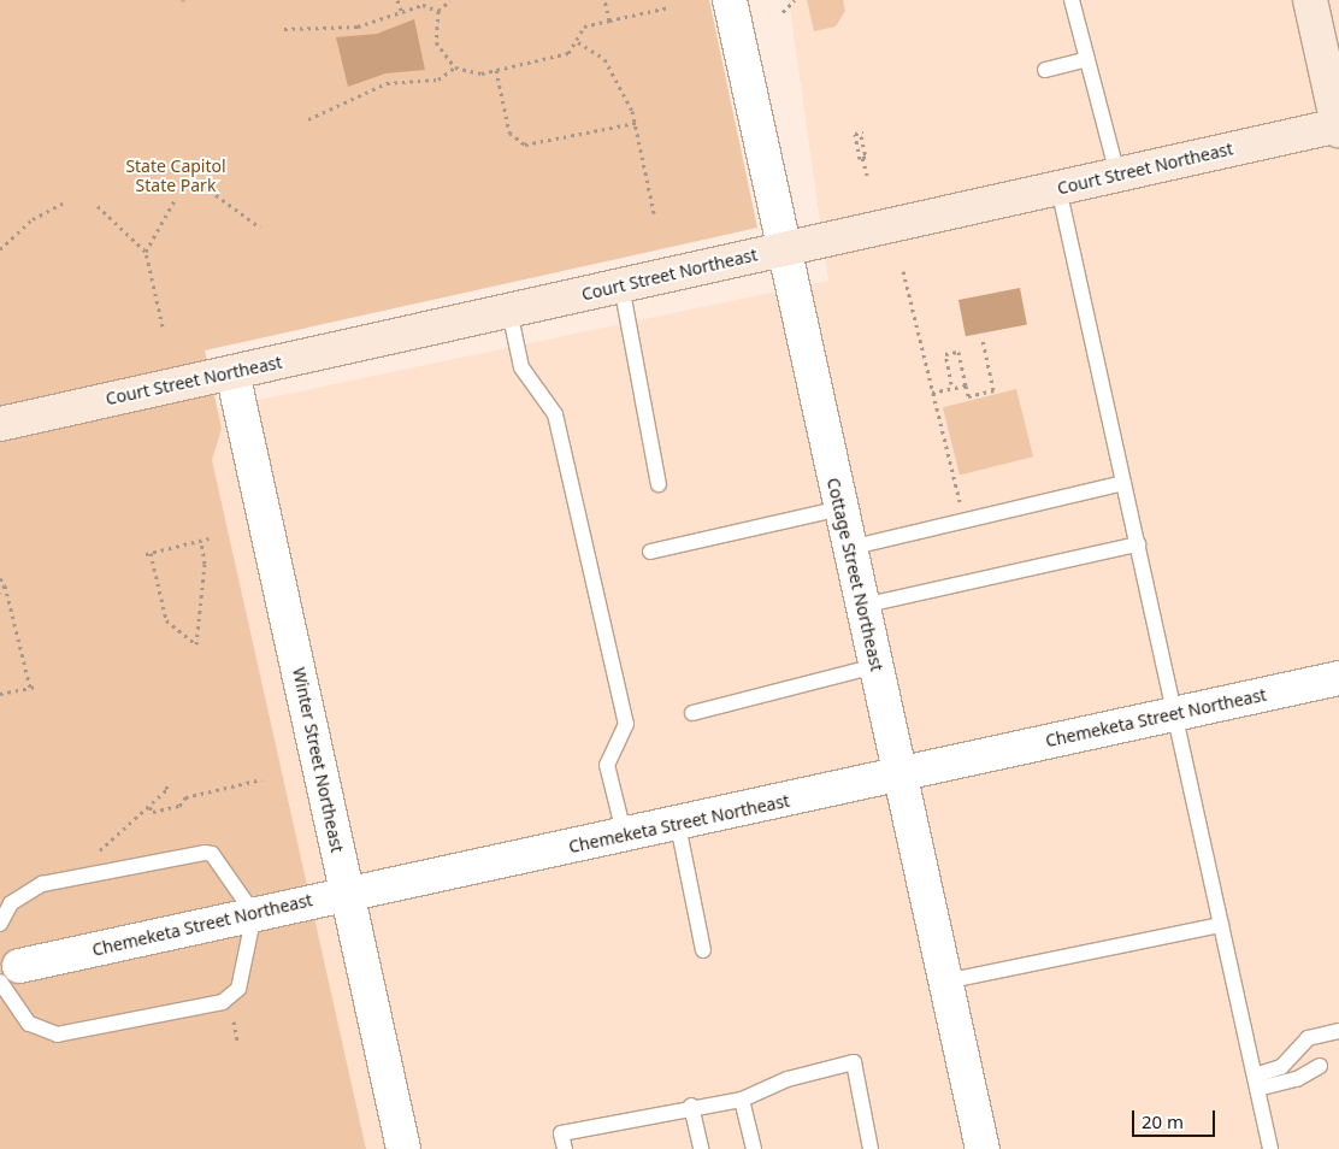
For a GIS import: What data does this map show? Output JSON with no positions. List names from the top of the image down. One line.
{"streets":{"main road":["Court Street Northeast"],"street":["Cottage Street Northeast","Chemeketa Street Northeast","Winter Street Northeast"]},"crossings":[["Court Street Northeast","Cottage Street Northeast"],["Court Street Northeast","Winter Street Northeast"],["Cottage Street Northeast","Chemeketa Street Northeast"],["Chemeketa Street Northeast","Winter Street Northeast"]],"parks":["State Capitol State Park"],"scale_bar":"20 m"}
